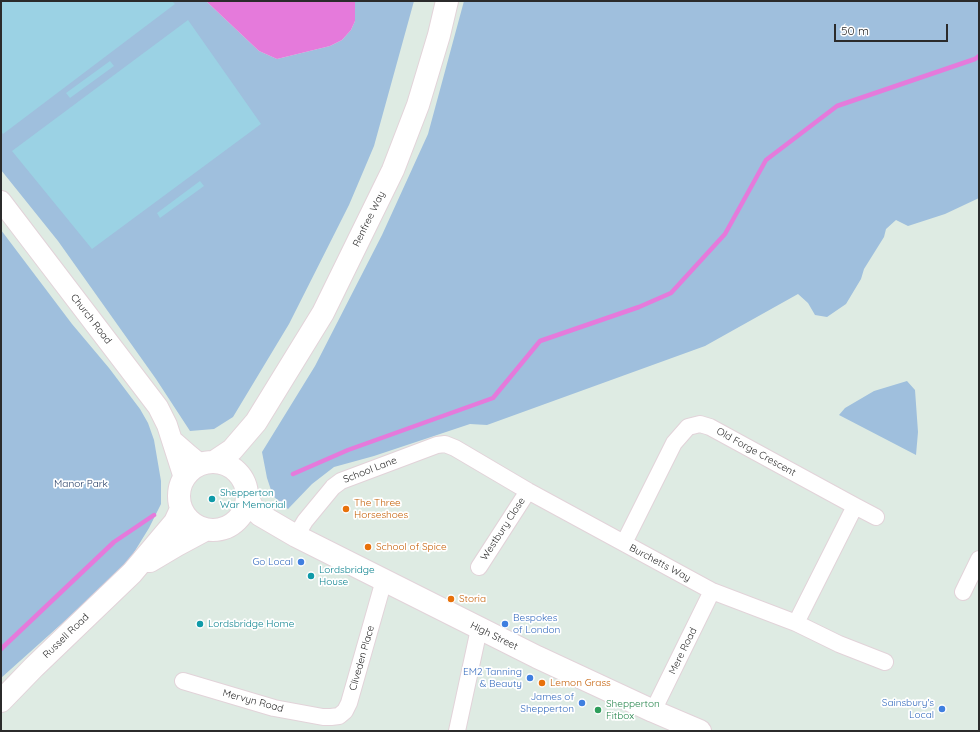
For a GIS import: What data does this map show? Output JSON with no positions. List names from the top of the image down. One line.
{"streets":{"main road":["Renfree Way","Russell Road","High Street"],"street":["Church Road","Old Forge Crescent","School Lane","Westbury Close","Burchetts Way","Mere Road","Cliveden Place","Mervyn Road"]},"crossings":[["Renfree Way","Church Road"],["Renfree Way","Russell Road"],["Renfree Way","High Street"],["Church Road","Russell Road"],["Church Road","High Street"],["Old Forge Crescent","Burchetts Way"],["School Lane","Burchetts Way"],["School Lane","High Street"],["Westbury Close","Burchetts Way"],["Burchetts Way","Mere Road"],["Russell Road","High Street"],["High Street","Mere Road"],["High Street","Cliveden Place"],["Cliveden Place","Mervyn Road"]],"parks":["Manor Park"],"places":["Shepperton War Memorial","The Three Horseshoes","School of Spice","Go Local","Lordsbridge House","Storia","Lordsbridge Home","Bespokes of London","EM2 Tanning & Beauty","Lemon Grass","James of Shepperton","Sainsbury's Local","Shepperton Fitbox"],"scale_bar":"50 m"}
